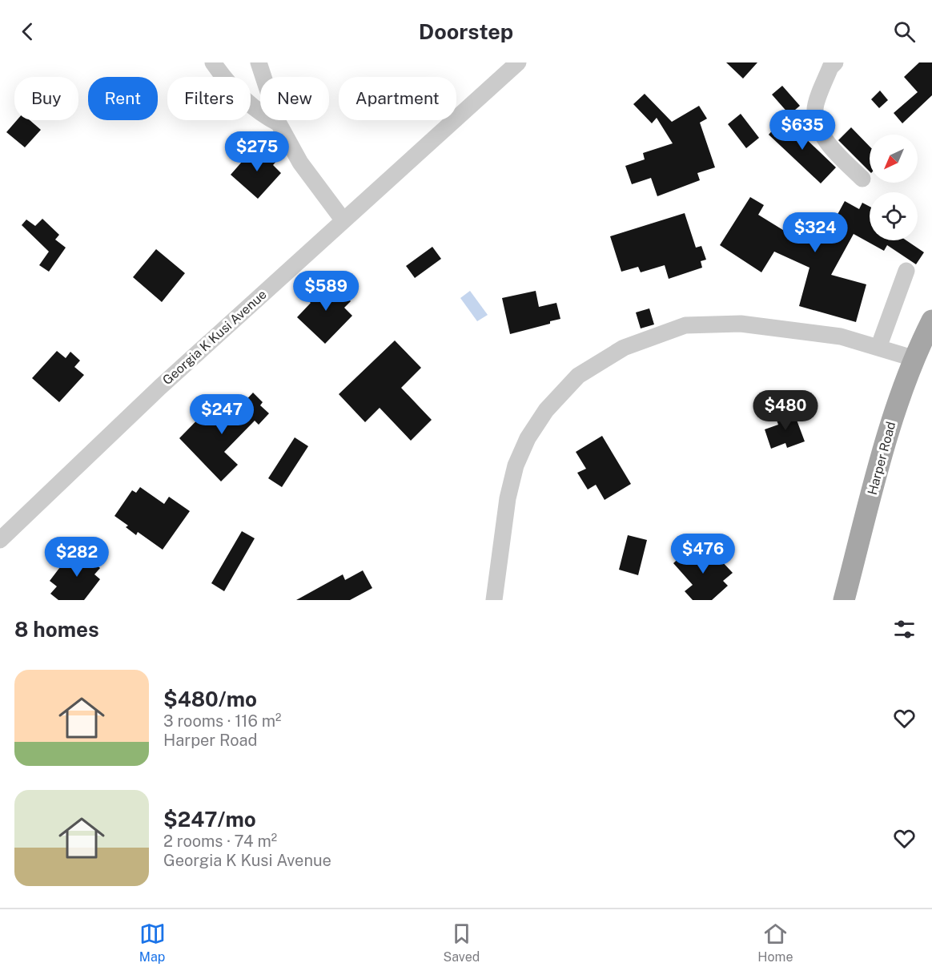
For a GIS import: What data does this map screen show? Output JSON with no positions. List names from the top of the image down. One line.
{"streets":{"main road":["Harper Road"],"street":["Georgia K Kusi Avenue"]},"north":"bottom left","page":{"header":"Doorstep","chip":["Buy","Rent","Filters","New","Apartment"],"price":["$635","$275","$324","$589","$480","$247","$476","$282"],"heading":"8 homes","list":[{"name":"$480/mo","note":"3 rooms · 116 m² · Harper Road"},{"name":"$247/mo","note":"2 rooms · 74 m² · Georgia K Kusi Avenue"}],"tabs":["Map","Saved","Home"]}}
